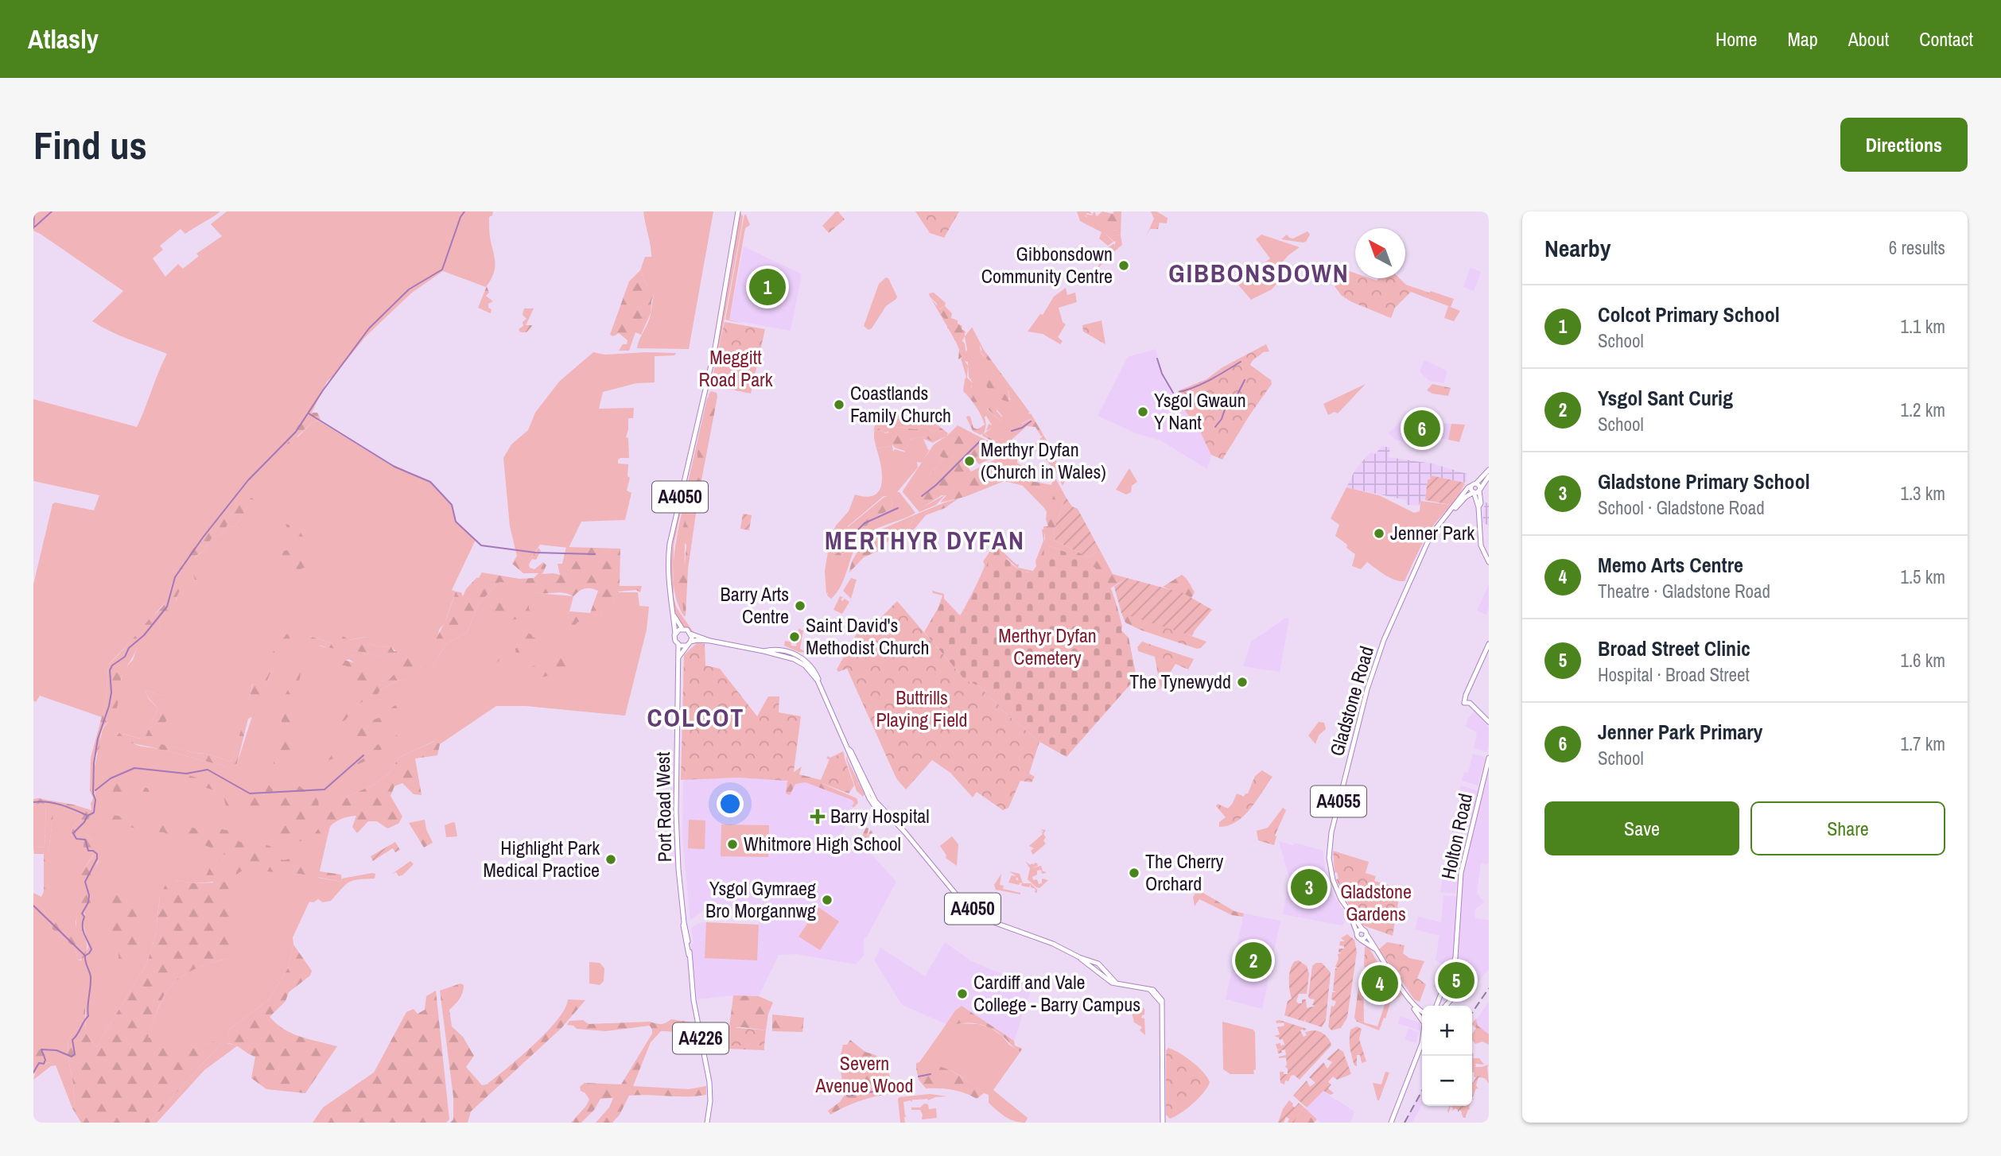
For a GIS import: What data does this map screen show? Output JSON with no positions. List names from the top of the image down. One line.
{"streets":{"main road":["A4050","Gladstone Road","A4055","Port Road West","Holton Road","A4226"]},"crossings":[["A4050","Port Road West"]],"districts":["GIBBONSDOWN","MERTHYR DYFAN","COLCOT"],"parks":["Meggitt Road Park","Merthyr Dyfan Cemetery","Buttrills Playing Field","Gladstone Gardens","Severn Avenue Wood"],"places":{"other":["Gibbonsdown Community Centre","Coastlands Family Church","Ysgol Gwaun Y Nant","Merthyr Dyfan (Church in Wales)","Jenner Park","Barry Arts Centre","Saint David's Methodist Church","The Tynewydd","Whitmore High School","Highlight Park Medical Practice","The Cherry Orchard","Ysgol Gymraeg Bro Morgannwg","Cardiff and Vale College - Barry Campus"],"health":["Barry Hospital"]},"north":"top left","page":{"header":"Atlasly","nav":["Home","Map","About","Contact"],"buttons":["Directions",["Save","Share"]],"title":"Find us","heading":["Nearby","6 results"],"pins":["1","6","3","2","5","4"],"list":[{"mark":"1","name":"Colcot Primary School","note":"School","value":"1.1 km"},{"mark":"2","name":"Ysgol Sant Curig","note":"School","value":"1.2 km"},{"mark":"3","name":"Gladstone Primary School","note":"School · Gladstone Road","value":"1.3 km"},{"mark":"4","name":"Memo Arts Centre","note":"Theatre · Gladstone Road","value":"1.5 km"},{"mark":"5","name":"Broad Street Clinic","note":"Hospital · Broad Street","value":"1.6 km"},{"mark":"6","name":"Jenner Park Primary","note":"School","value":"1.7 km"}],"map_buttons":["+","−"]}}
